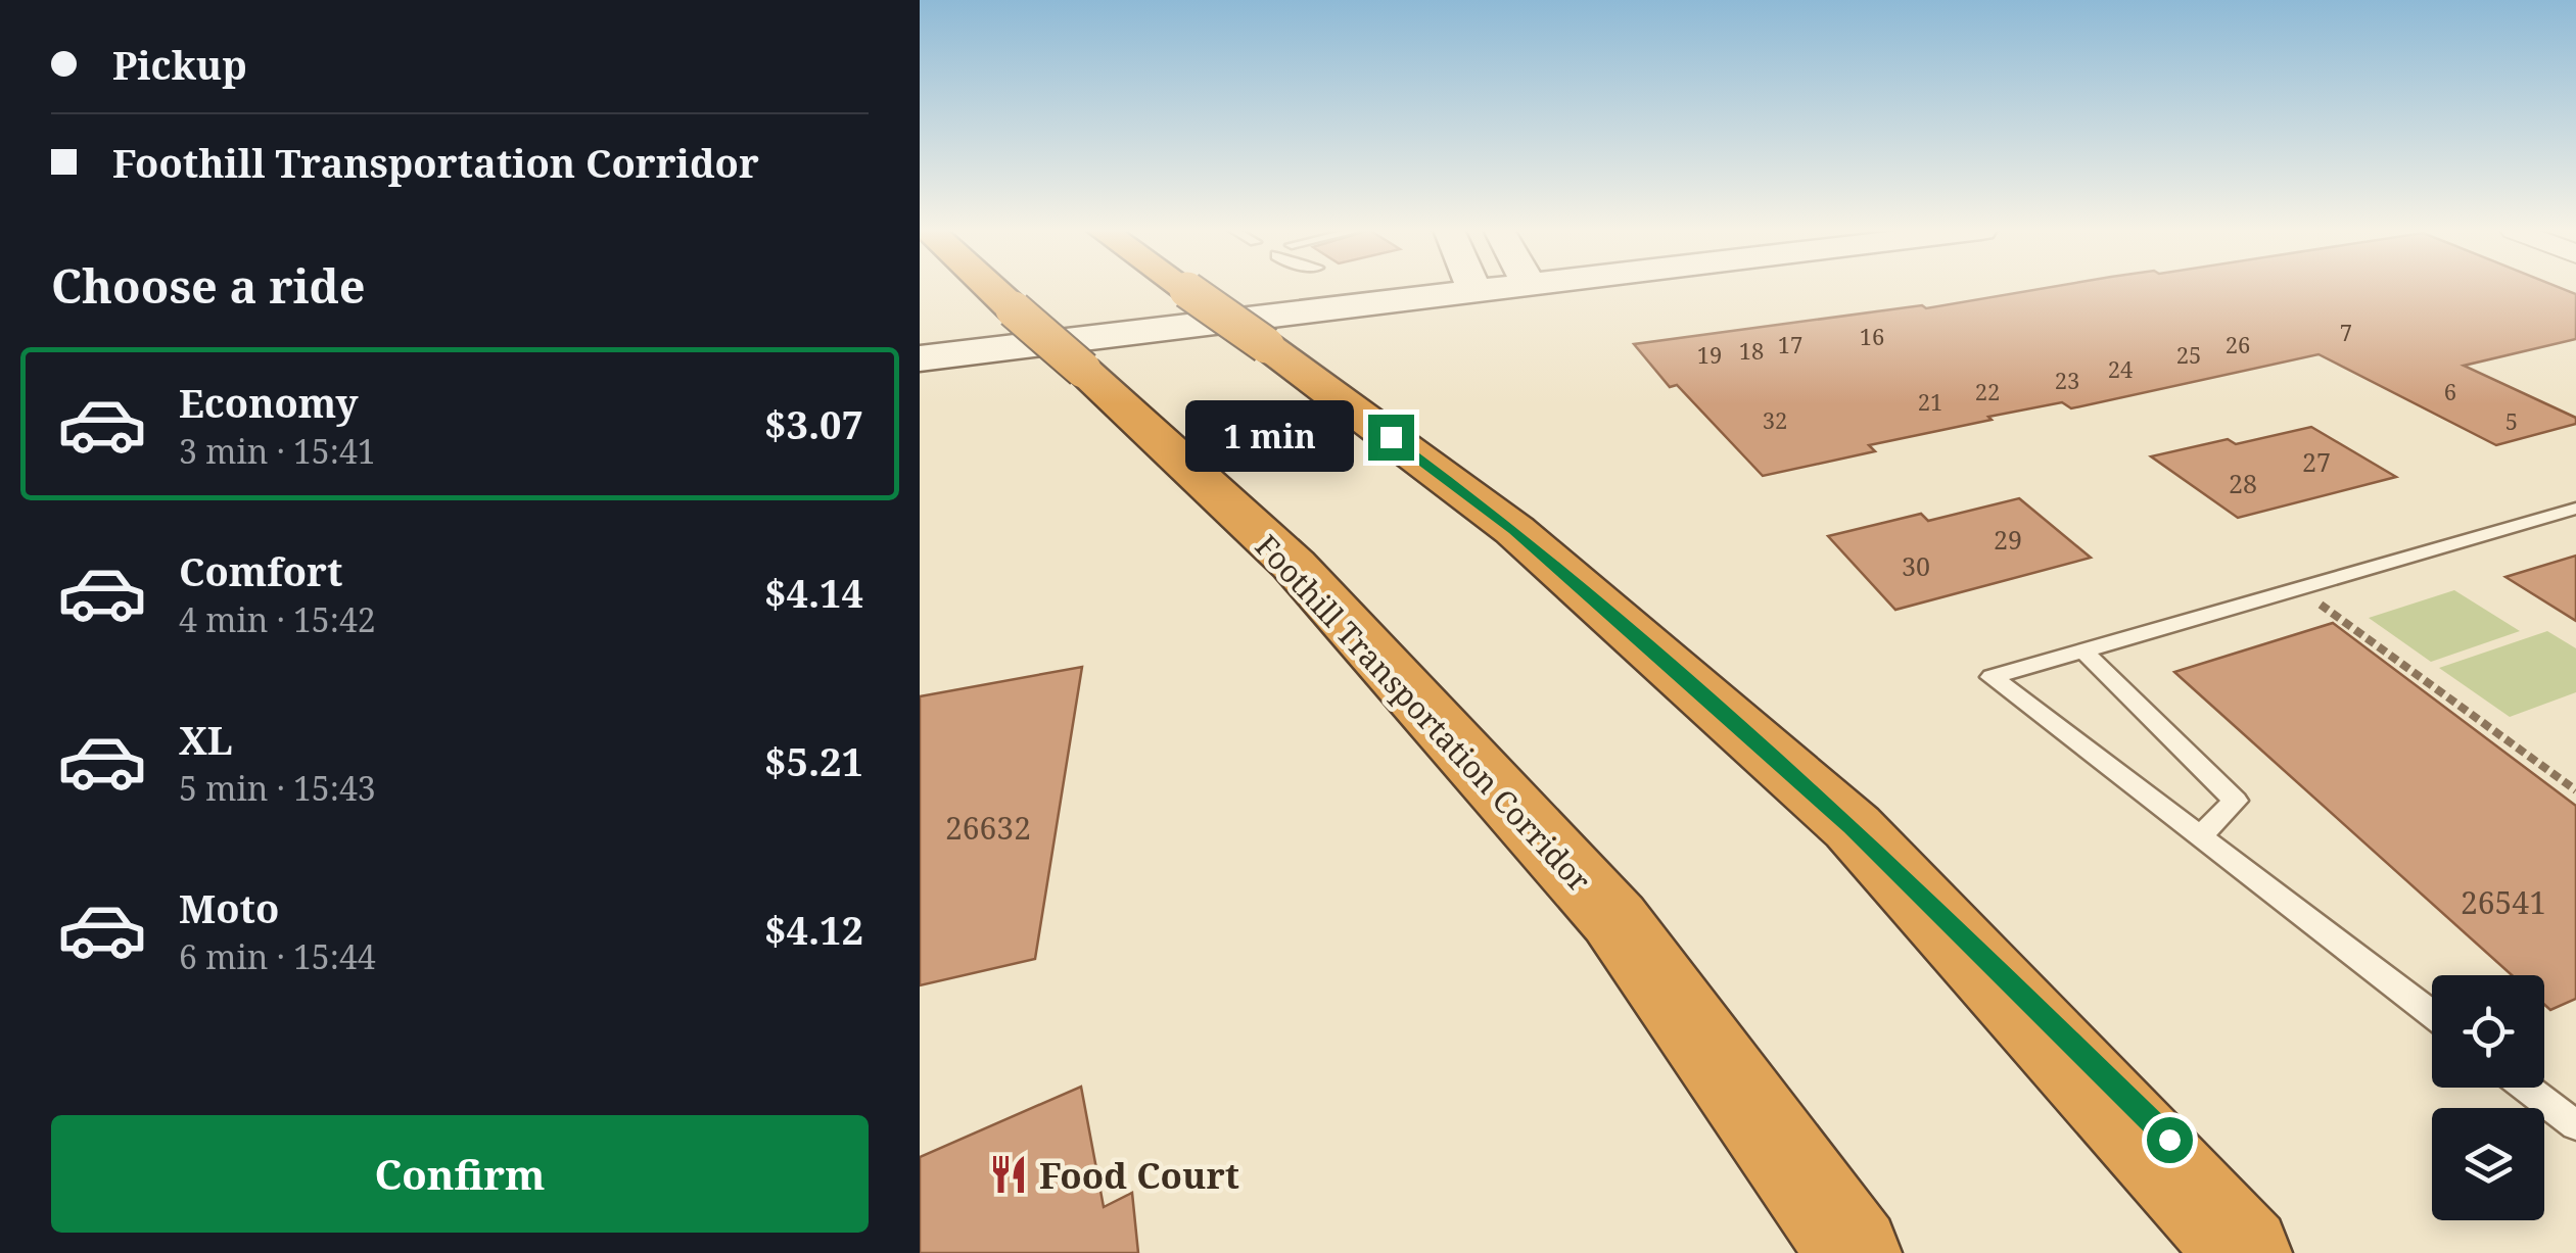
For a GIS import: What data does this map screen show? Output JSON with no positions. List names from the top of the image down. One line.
{"streets":{"highway":["Foothill Transportation Corridor"]},"places":{"restaurant":["Food Court"]},"house_numbers":["7","16","17","26","18","19","25","24","23","22","6","21","32","5","27","28","29","30","26632","26541"],"page":{"banner":["Pickup","Foothill Transportation Corridor"],"heading":"Choose a ride","list":[{"name":"Economy","note":"3 min · 15:41","value":"$3.07"},{"name":"Comfort","note":"4 min · 15:42","value":"$4.14"},{"name":"XL","note":"5 min · 15:43","value":"$5.21"},{"name":"Moto","note":"6 min · 15:44","value":"$4.12"}],"bubble":"1 min","buttons":"Confirm"}}
